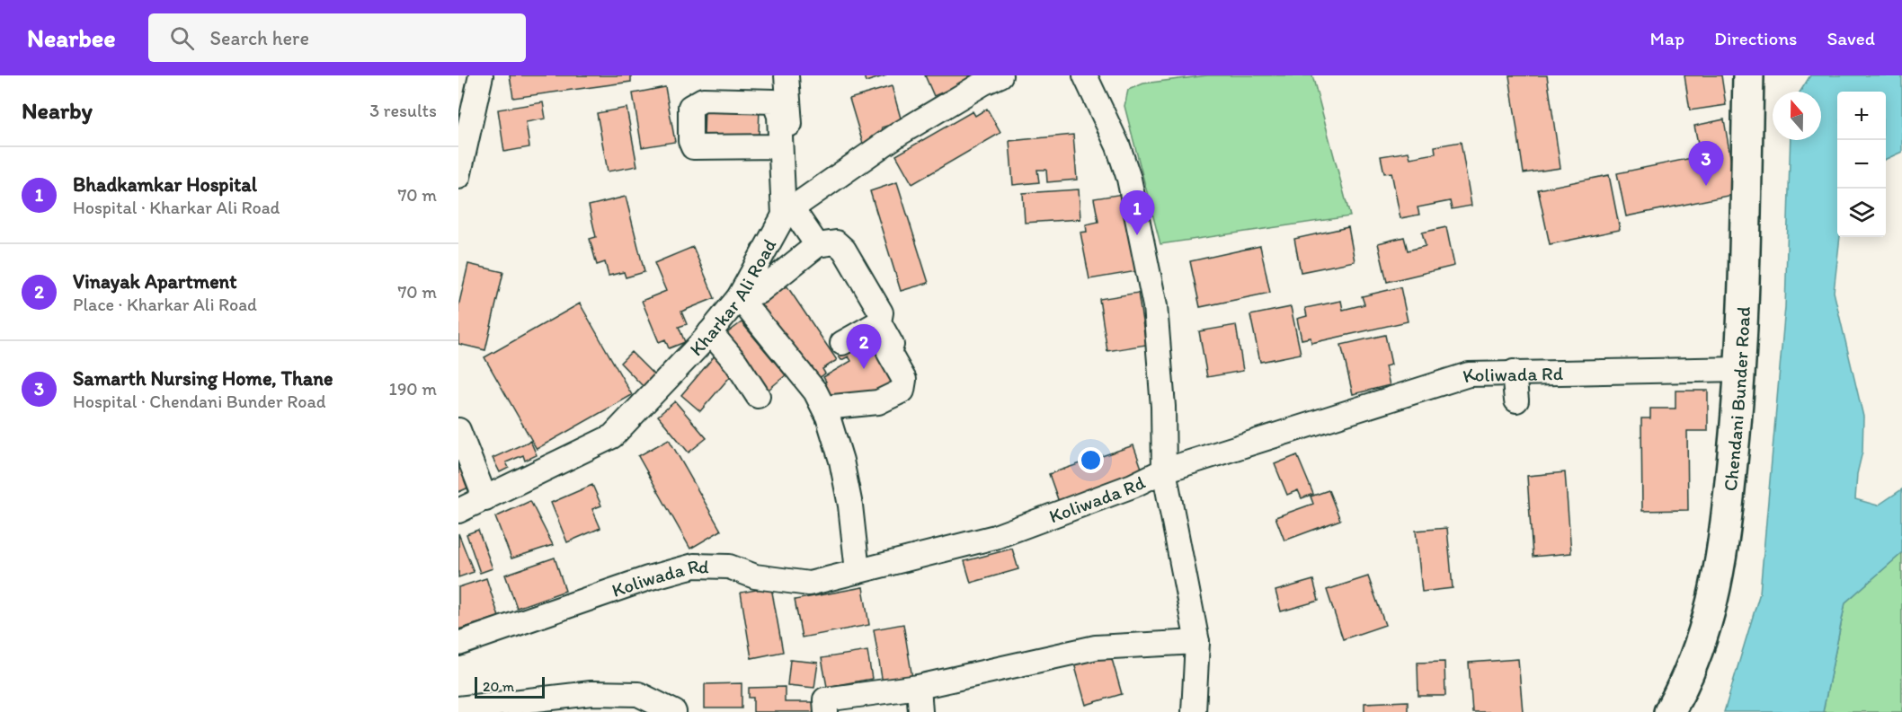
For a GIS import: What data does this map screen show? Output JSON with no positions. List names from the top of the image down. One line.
{"streets":{"main road":["Chendani Bunder Road"],"street":["Kharkar Ali Road","Koliwada Rd"]},"crossings":[["Koliwada Rd","Chendani Bunder Road"]],"scale_bar":"20 m","north":"top","page":{"header":"Nearbee","search":"Search here","nav":["Map","Directions","Saved"],"heading":["Nearby","3 results"],"map_buttons":["+","−"],"pins":["3","1","2"],"list":[{"mark":"1","name":"Bhadkamkar Hospital","note":"Hospital · Kharkar Ali Road","value":"70 m"},{"mark":"2","name":"Vinayak Apartment","note":"Place · Kharkar Ali Road","value":"70 m"},{"mark":"3","name":"Samarth Nursing Home, Thane","note":"Hospital · Chendani Bunder Road","value":"190 m"}],"scale":"20 m"}}
